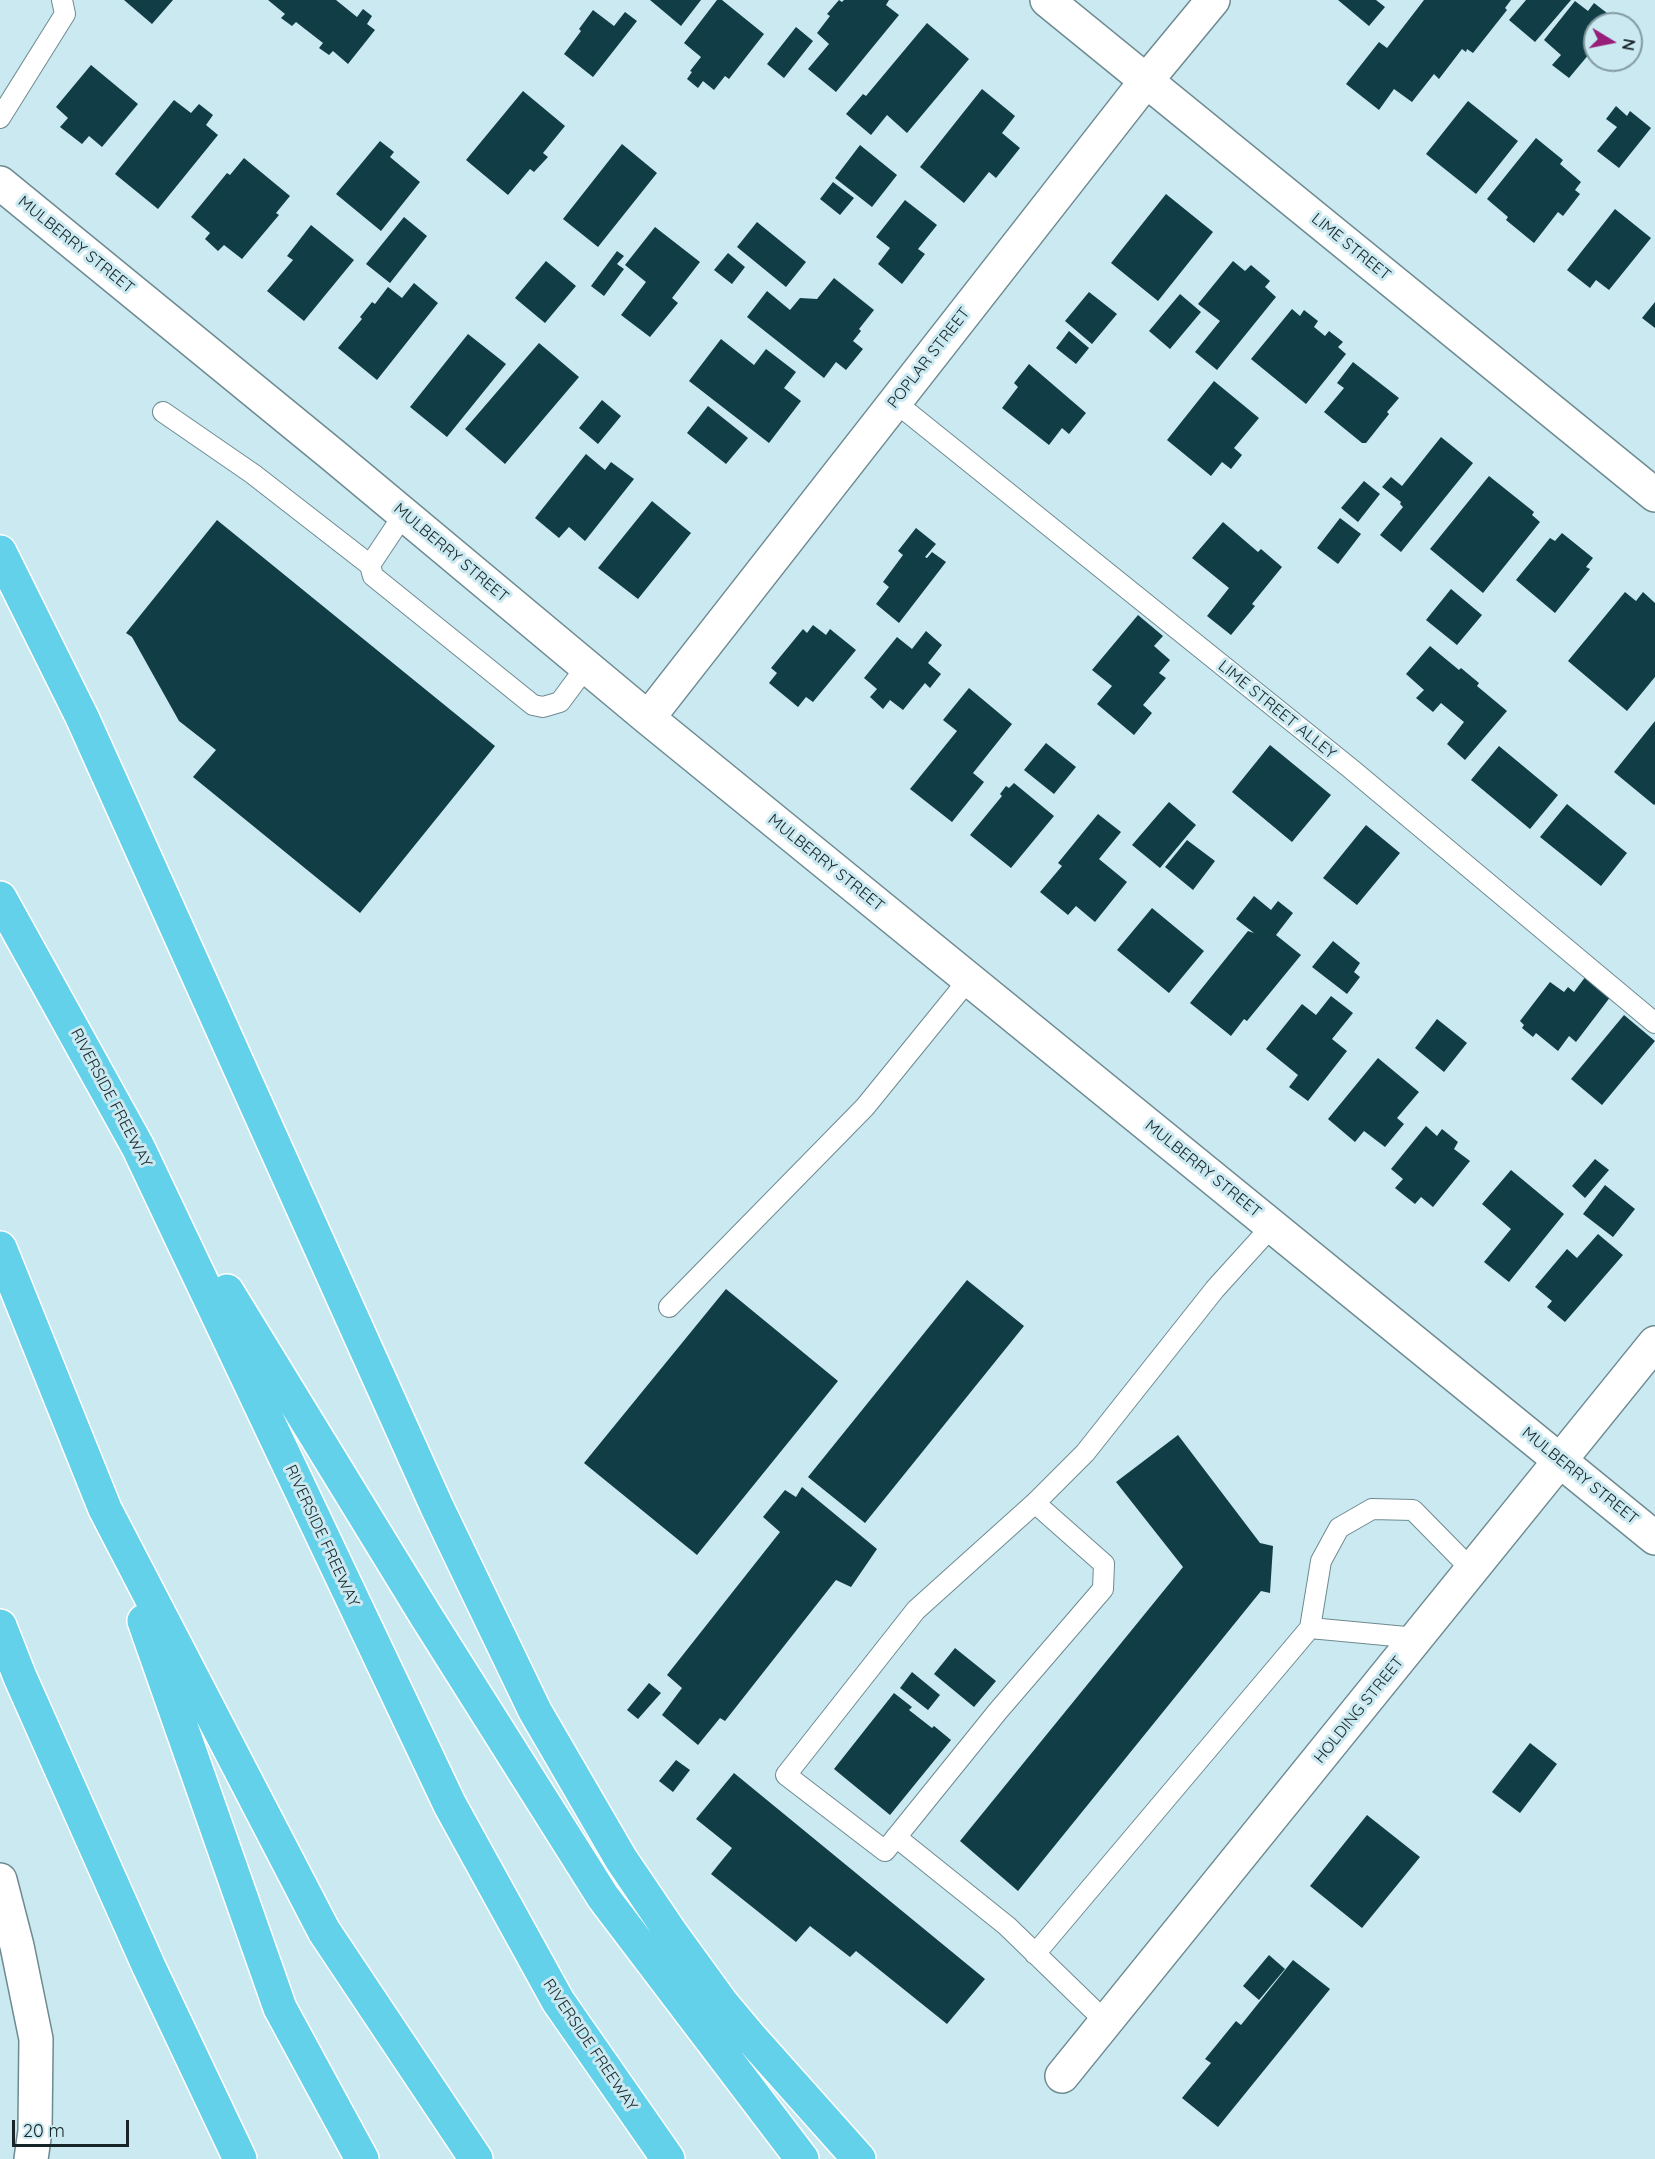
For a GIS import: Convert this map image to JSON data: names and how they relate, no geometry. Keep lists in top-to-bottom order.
{
  "streets": {
    "highway": ["RIVERSIDE FREEWAY"],
    "street": [
      "MULBERRY STREET",
      "LIME STREET",
      "POPLAR STREET",
      "HOLDING STREET"
    ],
    "lane": ["LIME STREET ALLEY"]
  },
  "crossings": [
    ["MULBERRY STREET", "POPLAR STREET"],
    ["MULBERRY STREET", "HOLDING STREET"],
    ["LIME STREET", "POPLAR STREET"],
    ["POPLAR STREET", "LIME STREET ALLEY"]
  ],
  "scale_bar": "20 m",
  "north": "right"
}
